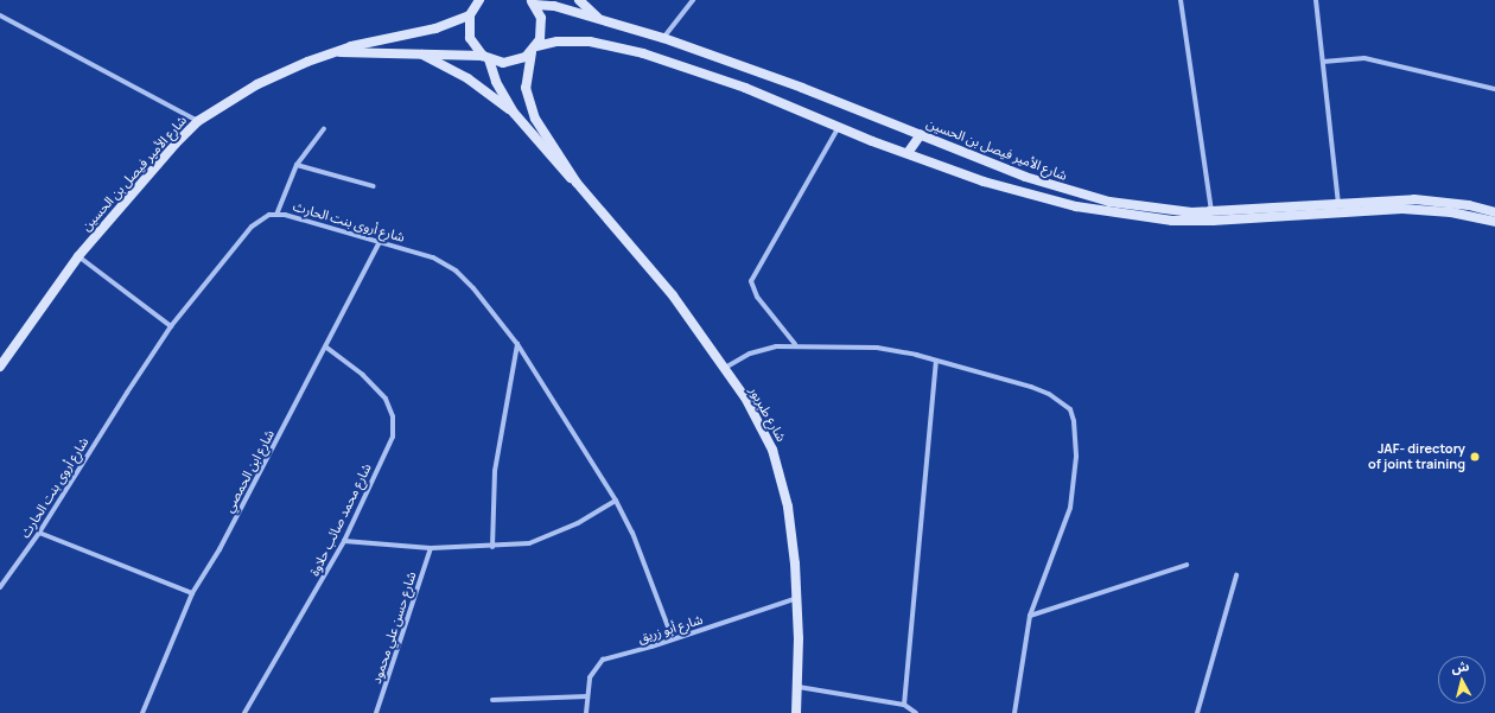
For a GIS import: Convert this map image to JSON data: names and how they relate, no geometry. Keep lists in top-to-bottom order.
{
  "streets": {
    "street": [
      "شارع الأمير فيصل بن الحسين",
      "شارع أروى بنت الحارث",
      "شارع طبربور",
      "شارع ابن الحمصي",
      "شارع محمد صائب حلاوة",
      "شارع حسن علي محمود",
      "شارع أبو زريق"
    ]
  },
  "crossings": [
    ["شارع الأمير فيصل بن الحسين", "شارع طبربور"],
    ["شارع أروى بنت الحارث", "شارع ابن الحمصي"],
    ["شارع أروى بنت الحارث", "شارع أبو زريق"],
    ["شارع طبربور", "شارع أبو زريق"],
    ["شارع ابن الحمصي", "شارع محمد صائب حلاوة"]
  ],
  "places": ["JAF- directory of joint training"],
  "north": "top"
}
